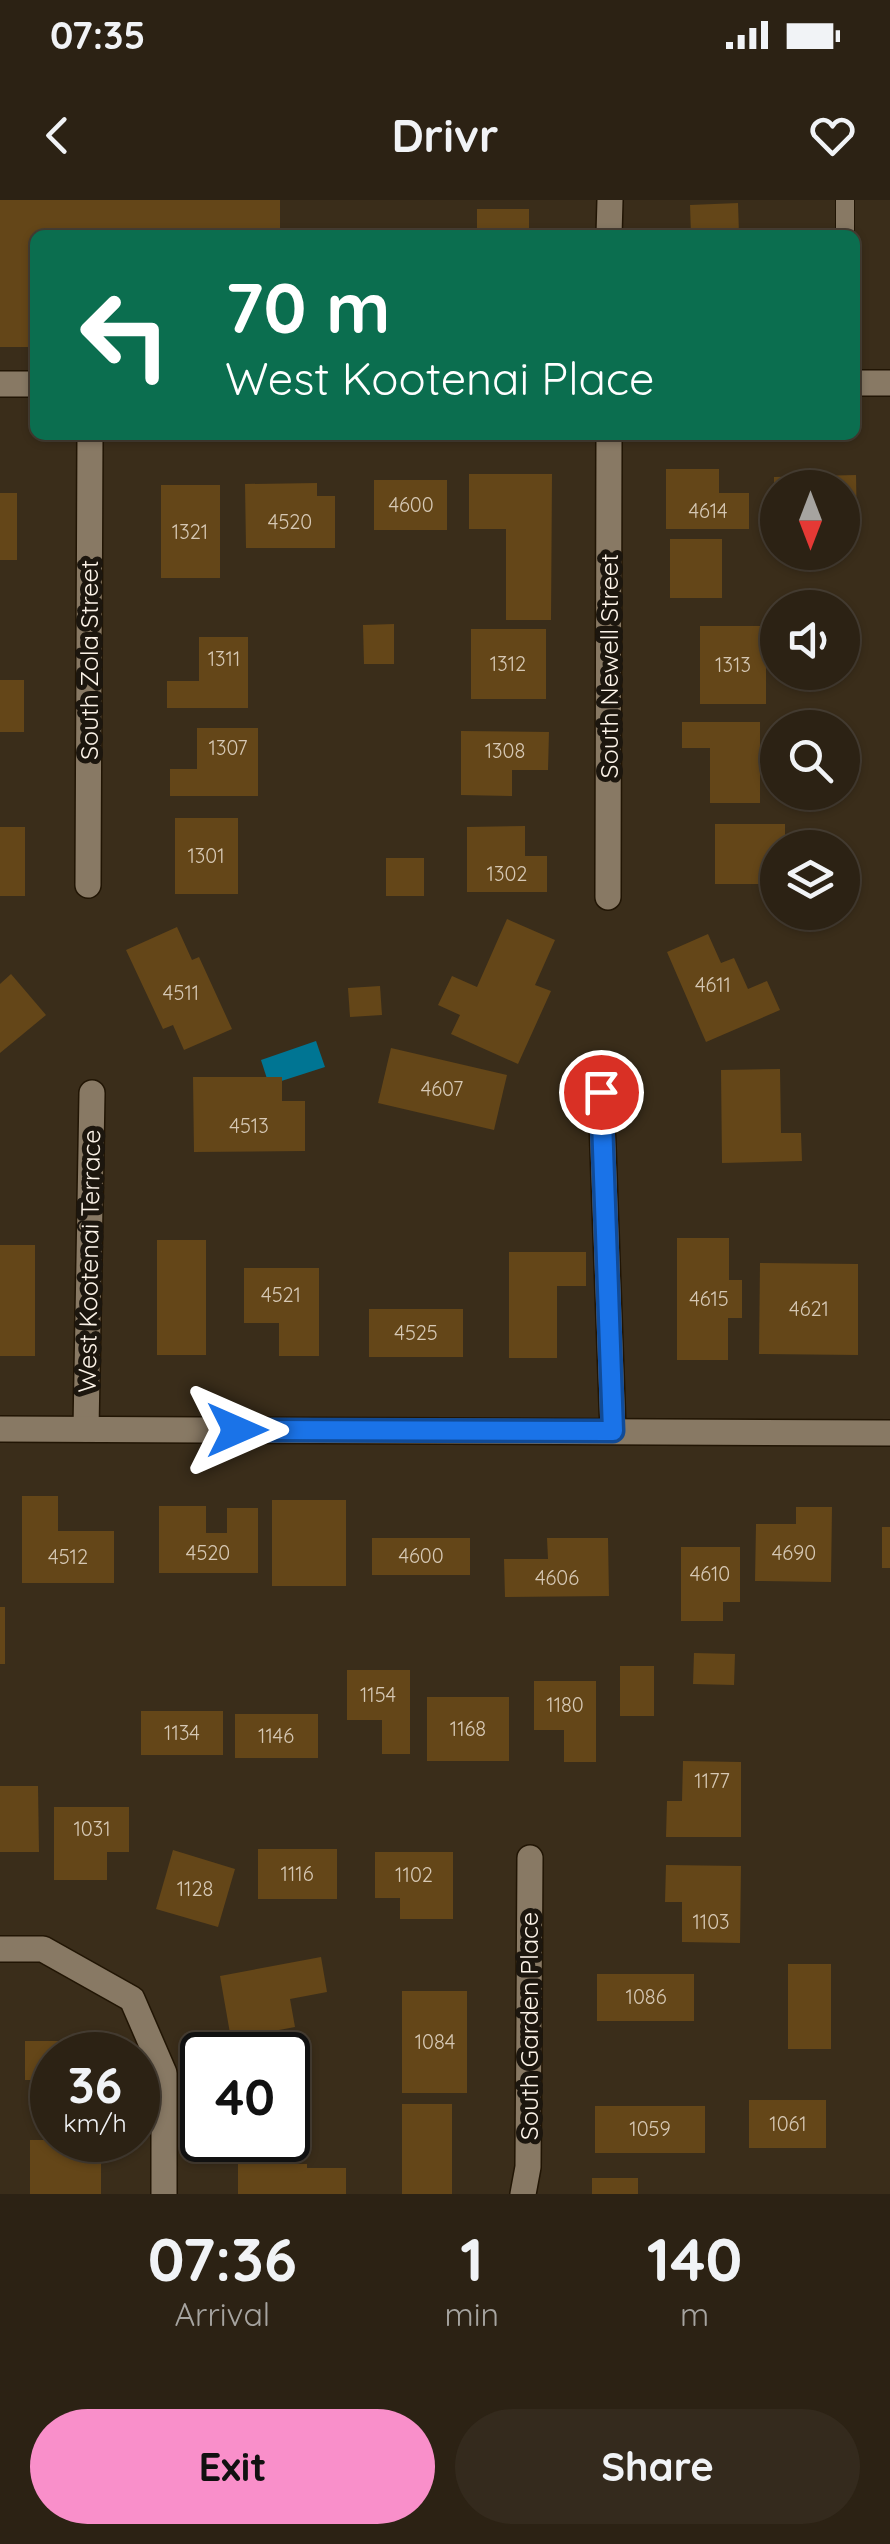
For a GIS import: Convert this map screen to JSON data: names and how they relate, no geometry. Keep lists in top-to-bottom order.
{
  "streets": {
    "street": [
      "South Zola Street",
      "South Newell Street",
      "West Kootenai Terrace",
      "South Garden Place"
    ]
  },
  "house_numbers": [
    "4600",
    "4614",
    "4520",
    "1321",
    "1311",
    "1312",
    "1313",
    "1307",
    "1308",
    "1301",
    "1302",
    "4611",
    "4511",
    "4607",
    "4513",
    "4521",
    "4615",
    "4621",
    "4525",
    "4520",
    "4690",
    "4600",
    "4512",
    "4610",
    "4606",
    "1154",
    "1180",
    "1168",
    "1134",
    "1146",
    "1177",
    "1031",
    "1116",
    "1102",
    "1128",
    "1103",
    "1086",
    "1084",
    "1061",
    "1059"
  ],
  "north": "bottom",
  "page": {
    "status": "07:35",
    "header": "Drivr",
    "turn": ["70 m", "West Kootenai Place"],
    "speed": "36 km/h",
    "limit": "40",
    "eta": [
      "07:36",
      "Arrival",
      "1",
      "min",
      "140",
      "m"
    ],
    "buttons": ["Exit", "Share"]
  }
}
